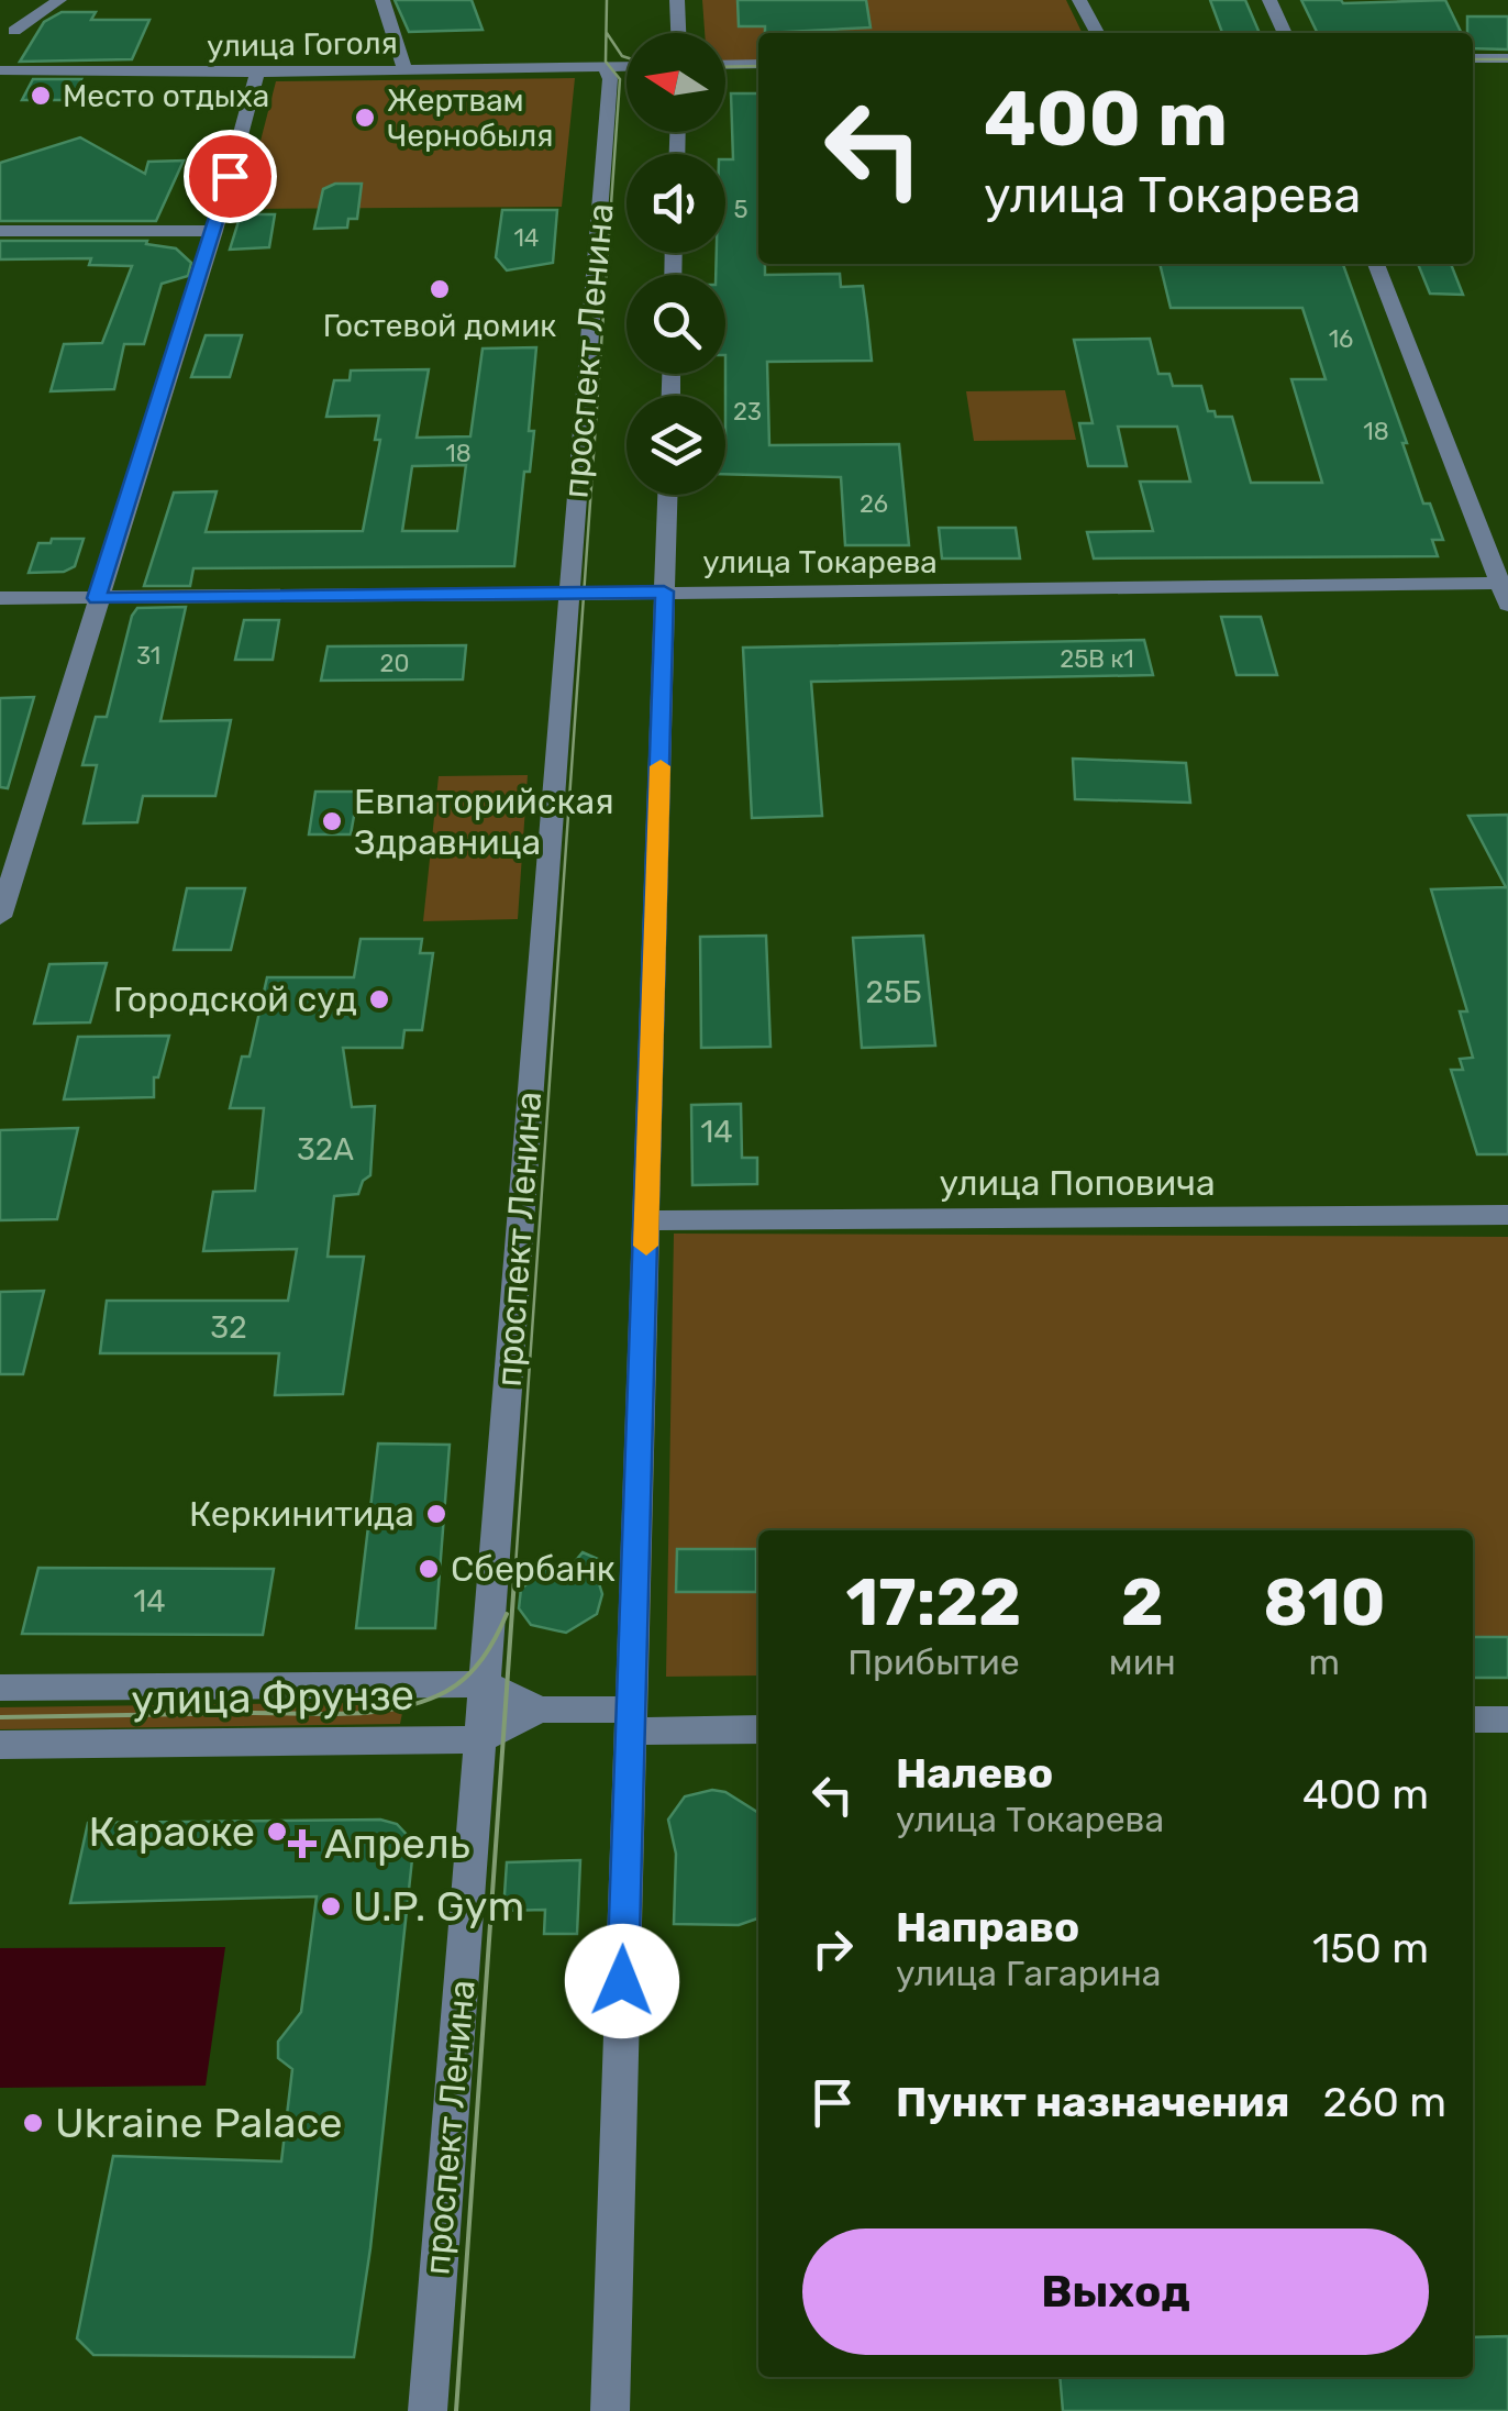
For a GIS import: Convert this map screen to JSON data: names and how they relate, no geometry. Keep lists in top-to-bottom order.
{
  "streets": {
    "street": [
      "улица Гоголя",
      "проспект Ленина",
      "улица Токарева",
      "улица Поповича",
      "улица Фрунзе"
    ]
  },
  "crossings": [
    ["улица Гоголя", "проспект Ленина"],
    ["проспект Ленина", "улица Токарева"],
    ["проспект Ленина", "улица Фрунзе"]
  ],
  "places": {
    "other": [
      "Место отдыха",
      "Жертвам Чернобыля",
      "Гостевой домик",
      "Евпаторийская Здравница",
      "Городской суд",
      "Керкинитида",
      "Сбербанк",
      "Караоке",
      "U.P. Gym",
      "Ukraine Palace"
    ],
    "health": ["Апрель"]
  },
  "house_numbers": [
    "5",
    "14",
    "16",
    "23",
    "18",
    "18",
    "26",
    "31",
    "25В к1",
    "20",
    "25Б",
    "14",
    "32А",
    "32",
    "14"
  ],
  "north": "left",
  "page": {
    "turn": ["400 m", "улица Токарева"],
    "eta": [
      "17:22",
      "Прибытие",
      "2",
      "мин",
      "810",
      "m"
    ],
    "list": [
      {
        "name": "Налево",
        "note": "улица Токарева",
        "value": "400 m"
      },
      {
        "name": "Направо",
        "note": "улица Гагарина",
        "value": "150 m"
      },
      {
        "name": "Пункт назначения",
        "value": "260 m"
      }
    ],
    "buttons": "Выход"
  }
}
